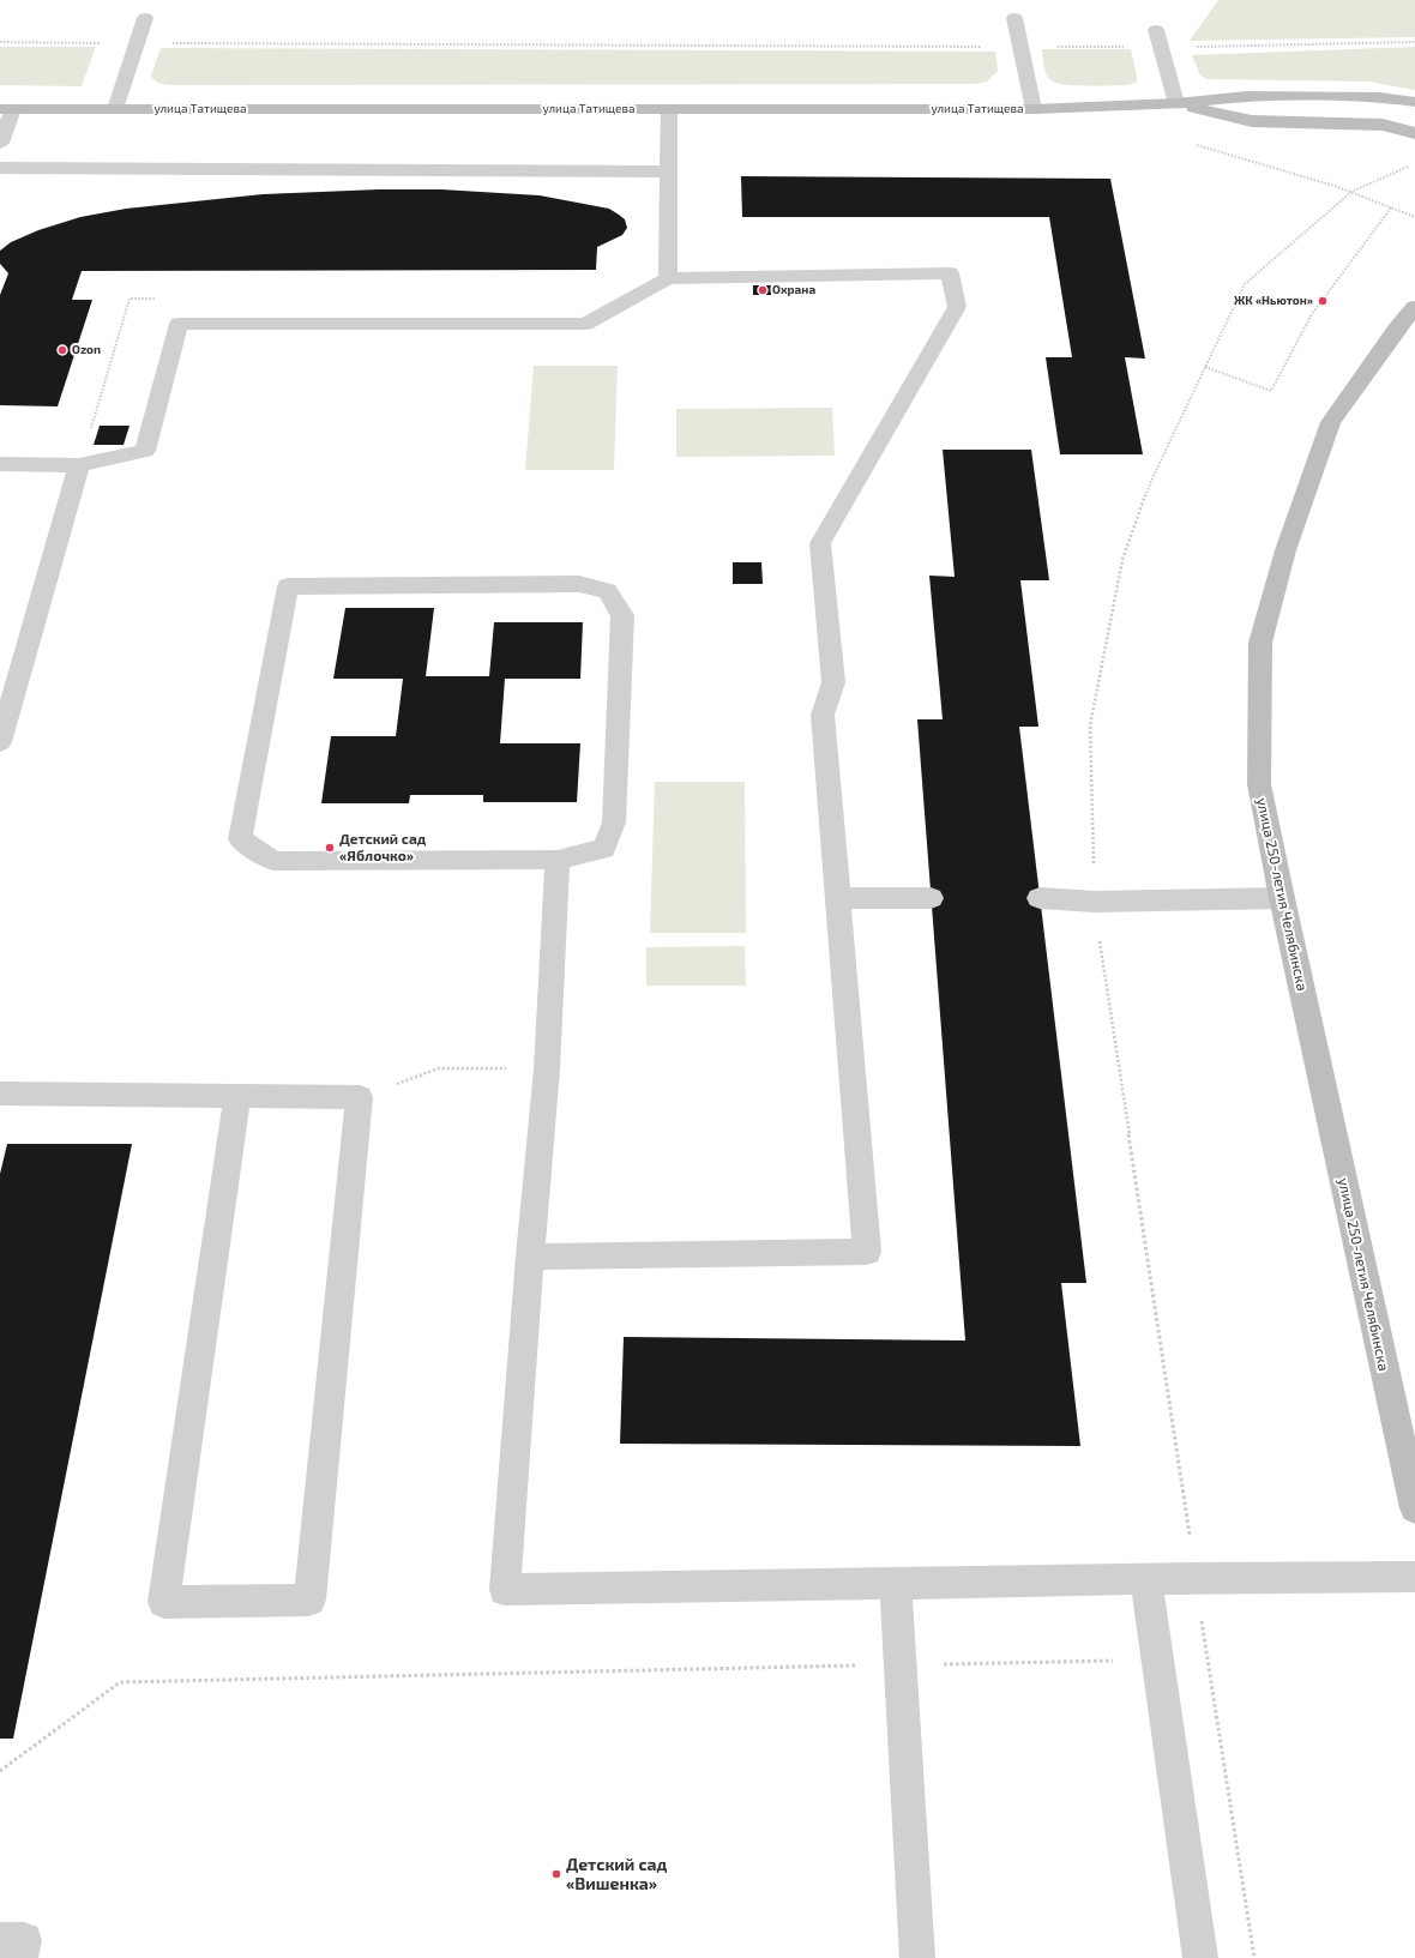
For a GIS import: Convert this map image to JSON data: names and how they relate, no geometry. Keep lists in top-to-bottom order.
{
  "streets": {
    "street": ["улица Татищева", "улица 250-летия Челябинска"]
  },
  "places": [
    "Охрана",
    "ЖК «Ньютон»",
    "Ozon",
    "Детский сад «Яблочко»",
    "Детский сад «Вишенка»"
  ]
}
